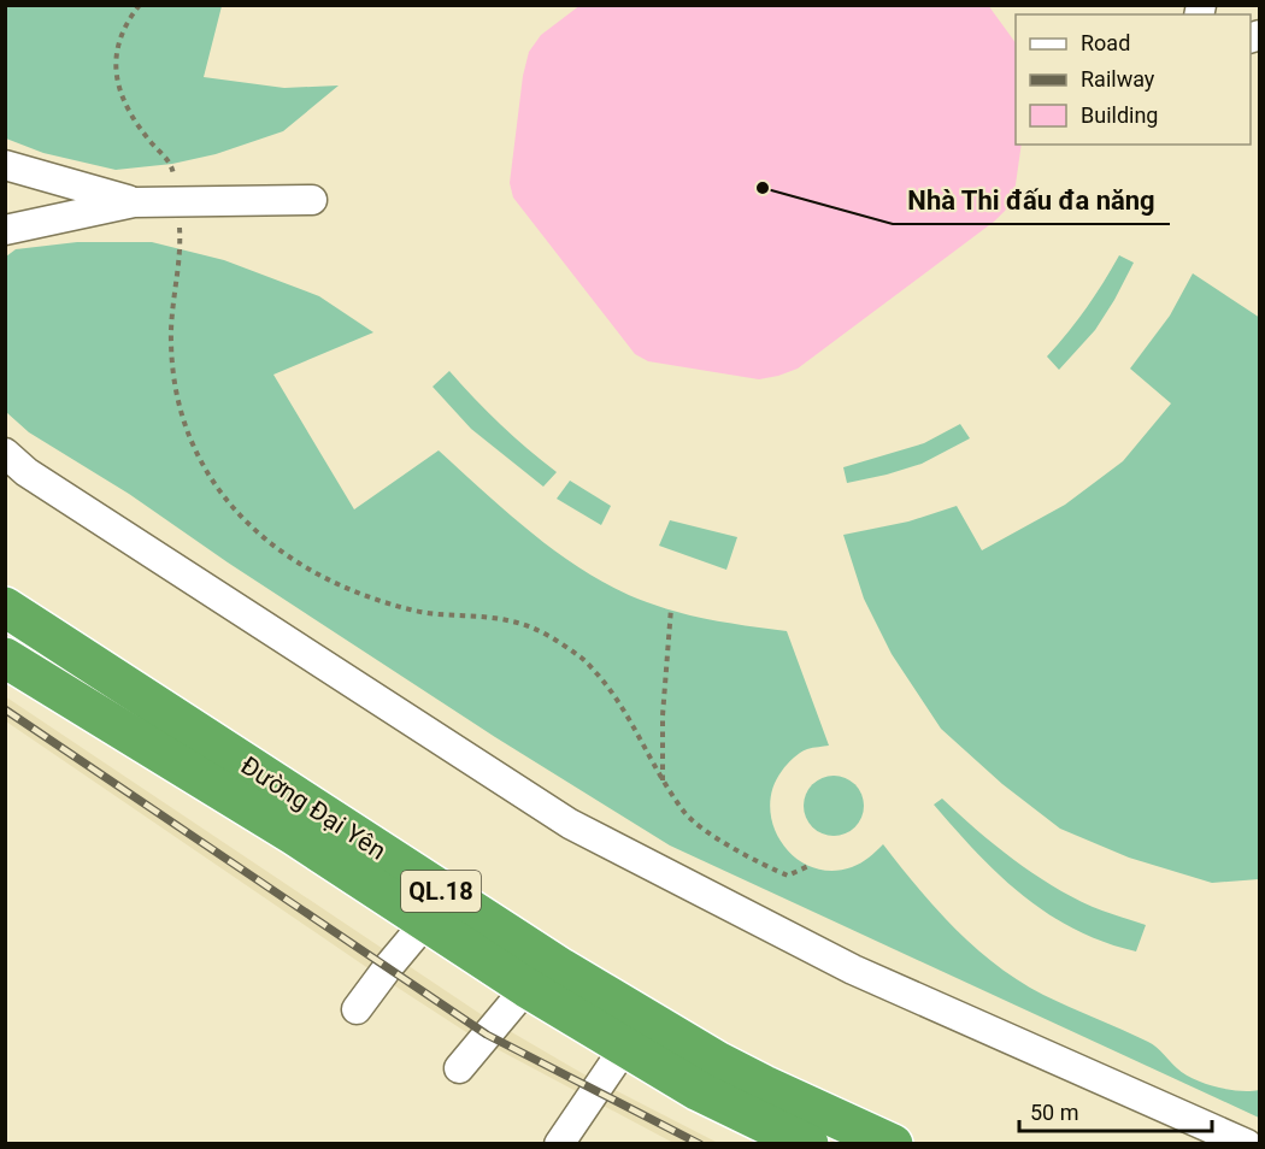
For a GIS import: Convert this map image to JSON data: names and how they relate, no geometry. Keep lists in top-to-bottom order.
{
  "streets": {
    "highway": ["Đường Đại Yên", "QL.18"]
  },
  "places": ["Nhà Thi đấu đa năng"],
  "legend": ["Road", "Railway", "Building"],
  "scale_bar": "50 m"
}
